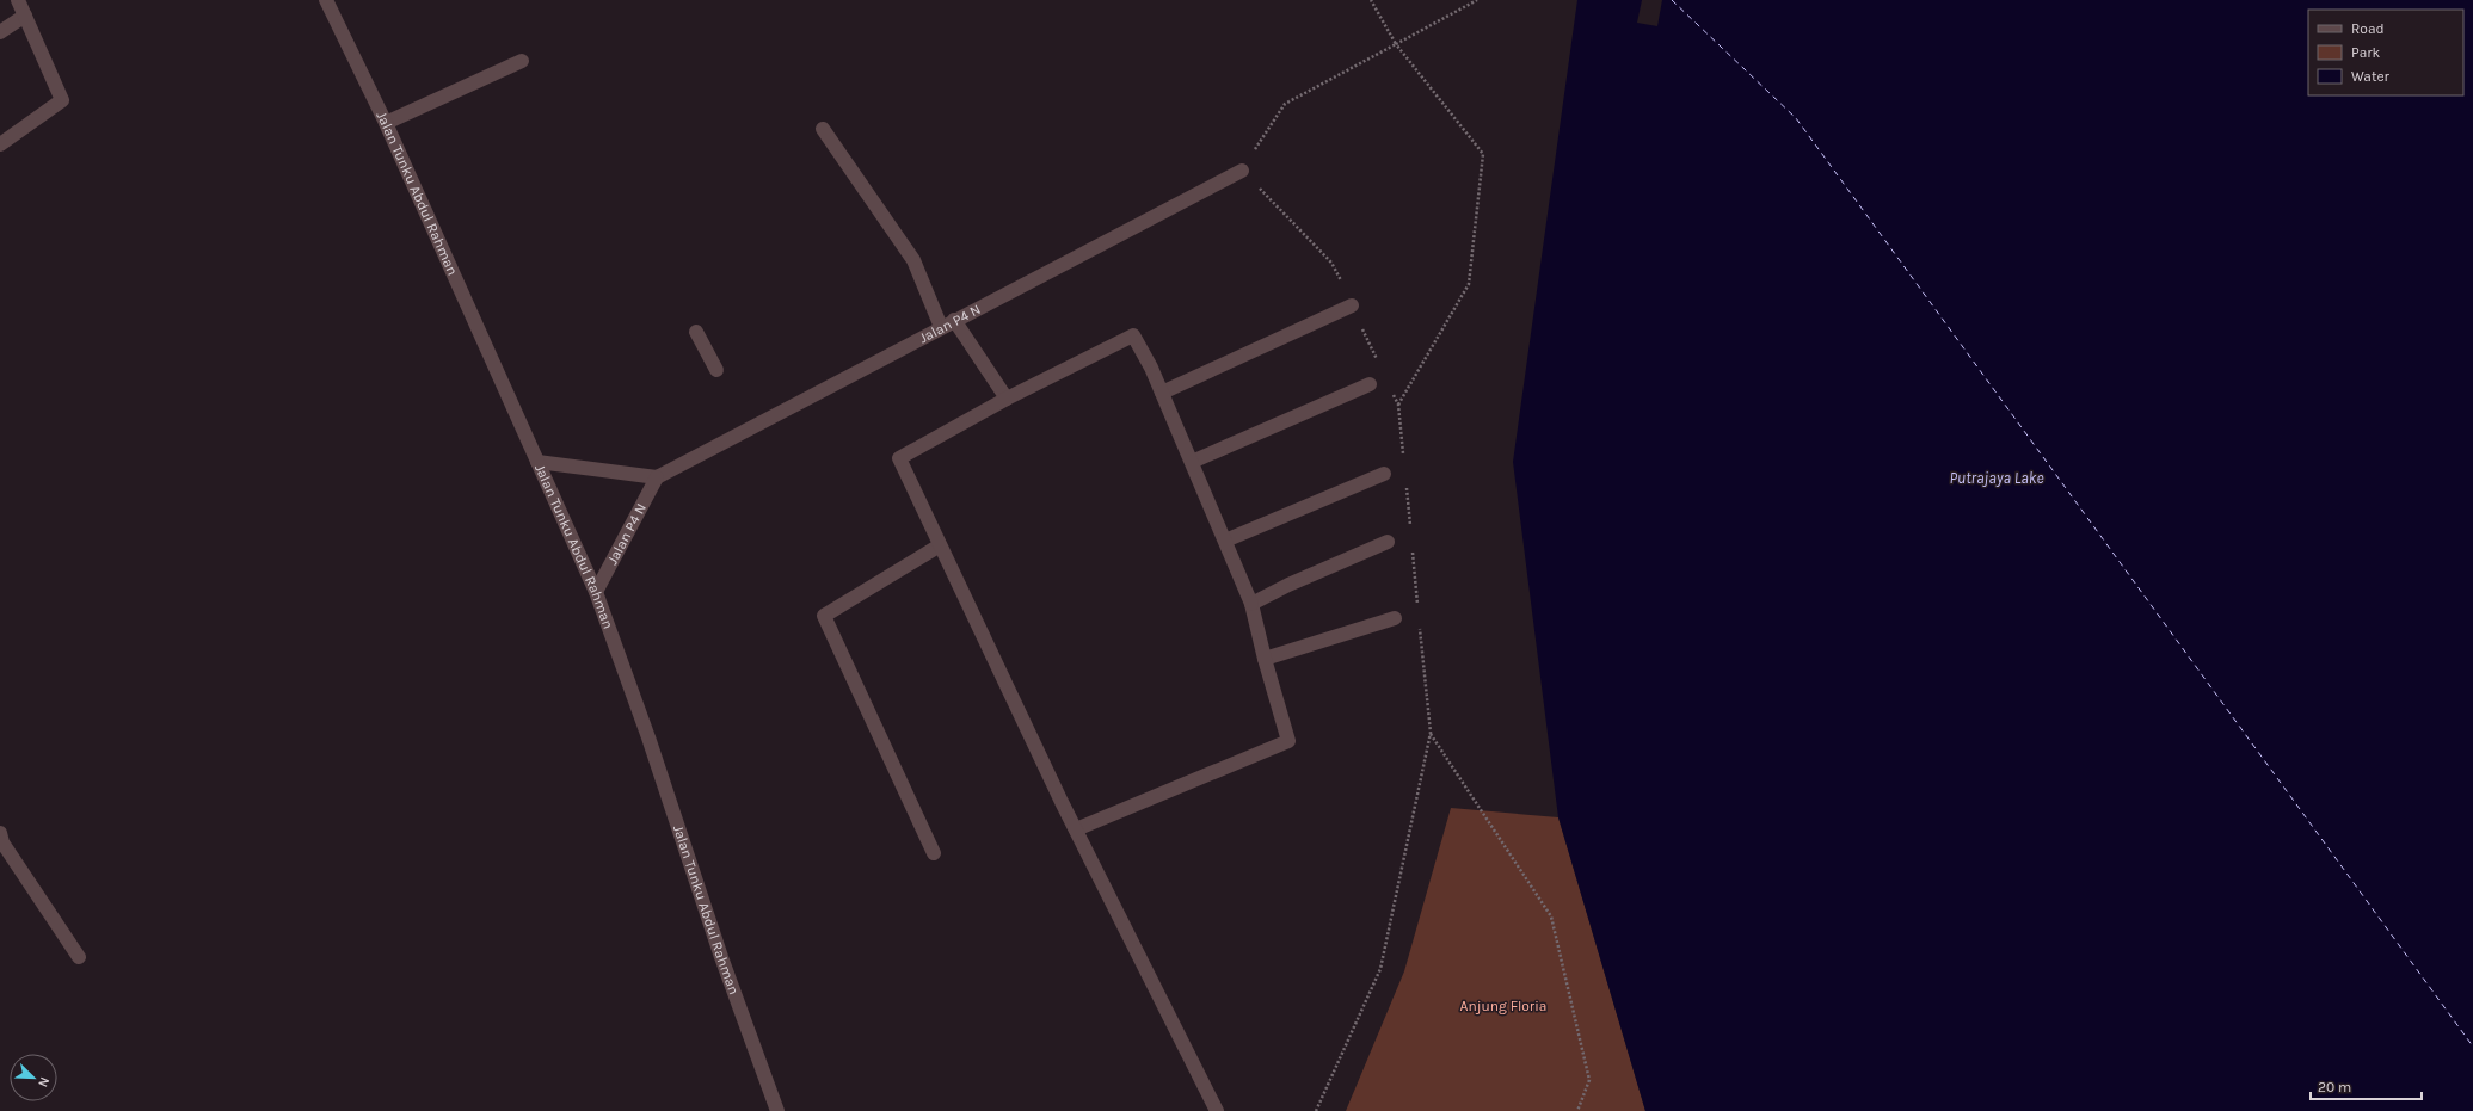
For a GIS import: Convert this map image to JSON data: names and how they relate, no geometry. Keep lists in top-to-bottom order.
{
  "streets": {
    "street": ["Jalan Tunku Abdul Rahman", "Jalan P4 N"]
  },
  "crossings": [
    ["Jalan Tunku Abdul Rahman", "Jalan P4 N"]
  ],
  "water": ["Putrajaya Lake"],
  "parks": ["Anjung Floria"],
  "legend": ["Road", "Park", "Water"],
  "scale_bar": "20 m",
  "north": "bottom right"
}
